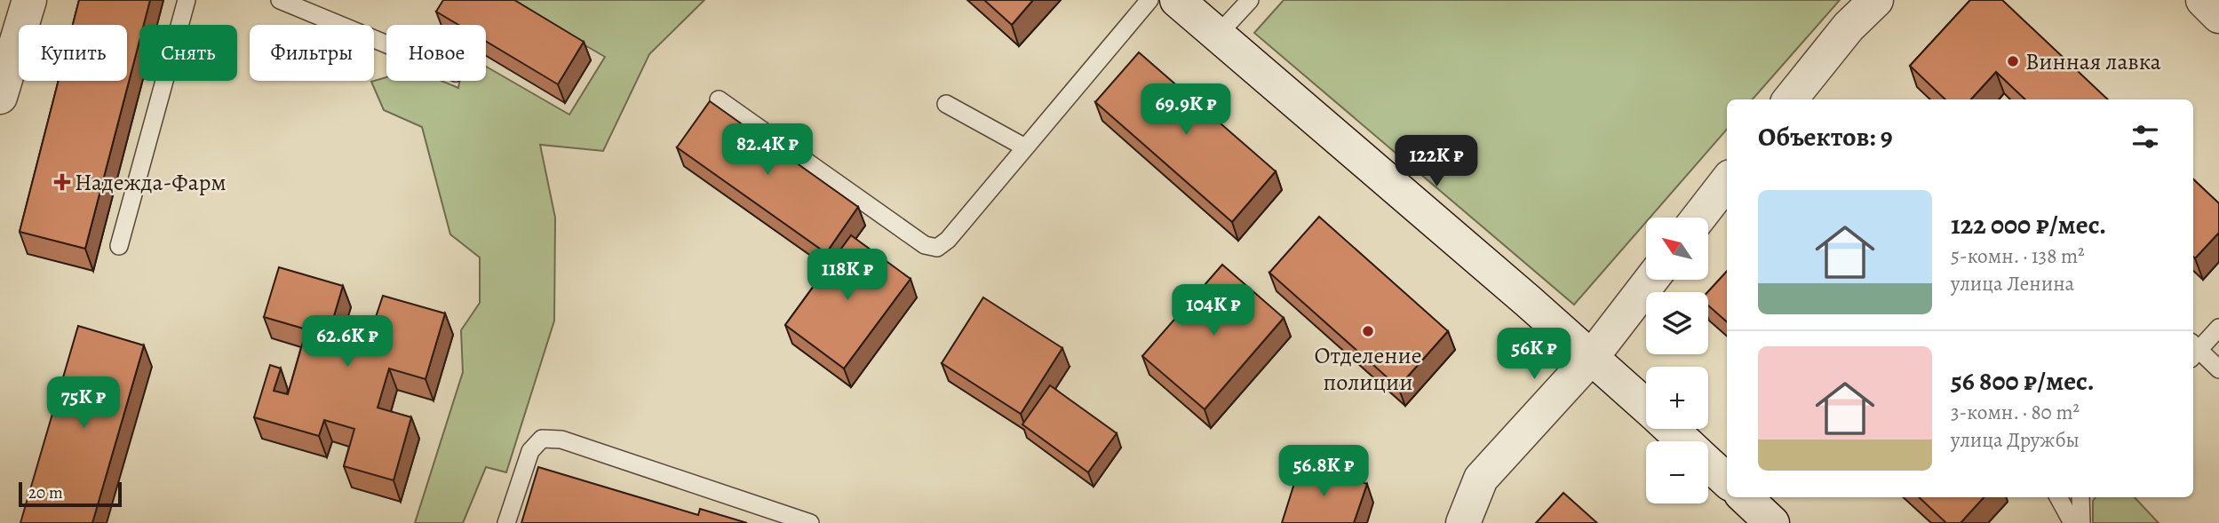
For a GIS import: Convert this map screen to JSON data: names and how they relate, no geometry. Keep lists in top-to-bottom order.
{
  "places": {
    "other": ["Винная лавка", "Отделение полиции"],
    "health": ["Надежда-Фарм"]
  },
  "scale_bar": "20 m",
  "north": "top left",
  "page": {
    "chip": [
      "Купить",
      "Снять",
      "Фильтры",
      "Новое"
    ],
    "price": [
      "69.9K ₽",
      "82.4K ₽",
      "122K ₽",
      "118K ₽",
      "104K ₽",
      "62.6K ₽",
      "56K ₽",
      "75K ₽",
      "56.8K ₽"
    ],
    "heading": "Объектов: 9",
    "list": [
      {
        "name": "122 000 ₽/мес.",
        "note": "5-комн. · 138 m² · улица Ленина"
      },
      {
        "name": "56 800 ₽/мес.",
        "note": "3-комн. · 80 m² · улица Дружбы"
      }
    ],
    "map_buttons": ["+", "−"],
    "scale": "20 m"
  }
}
